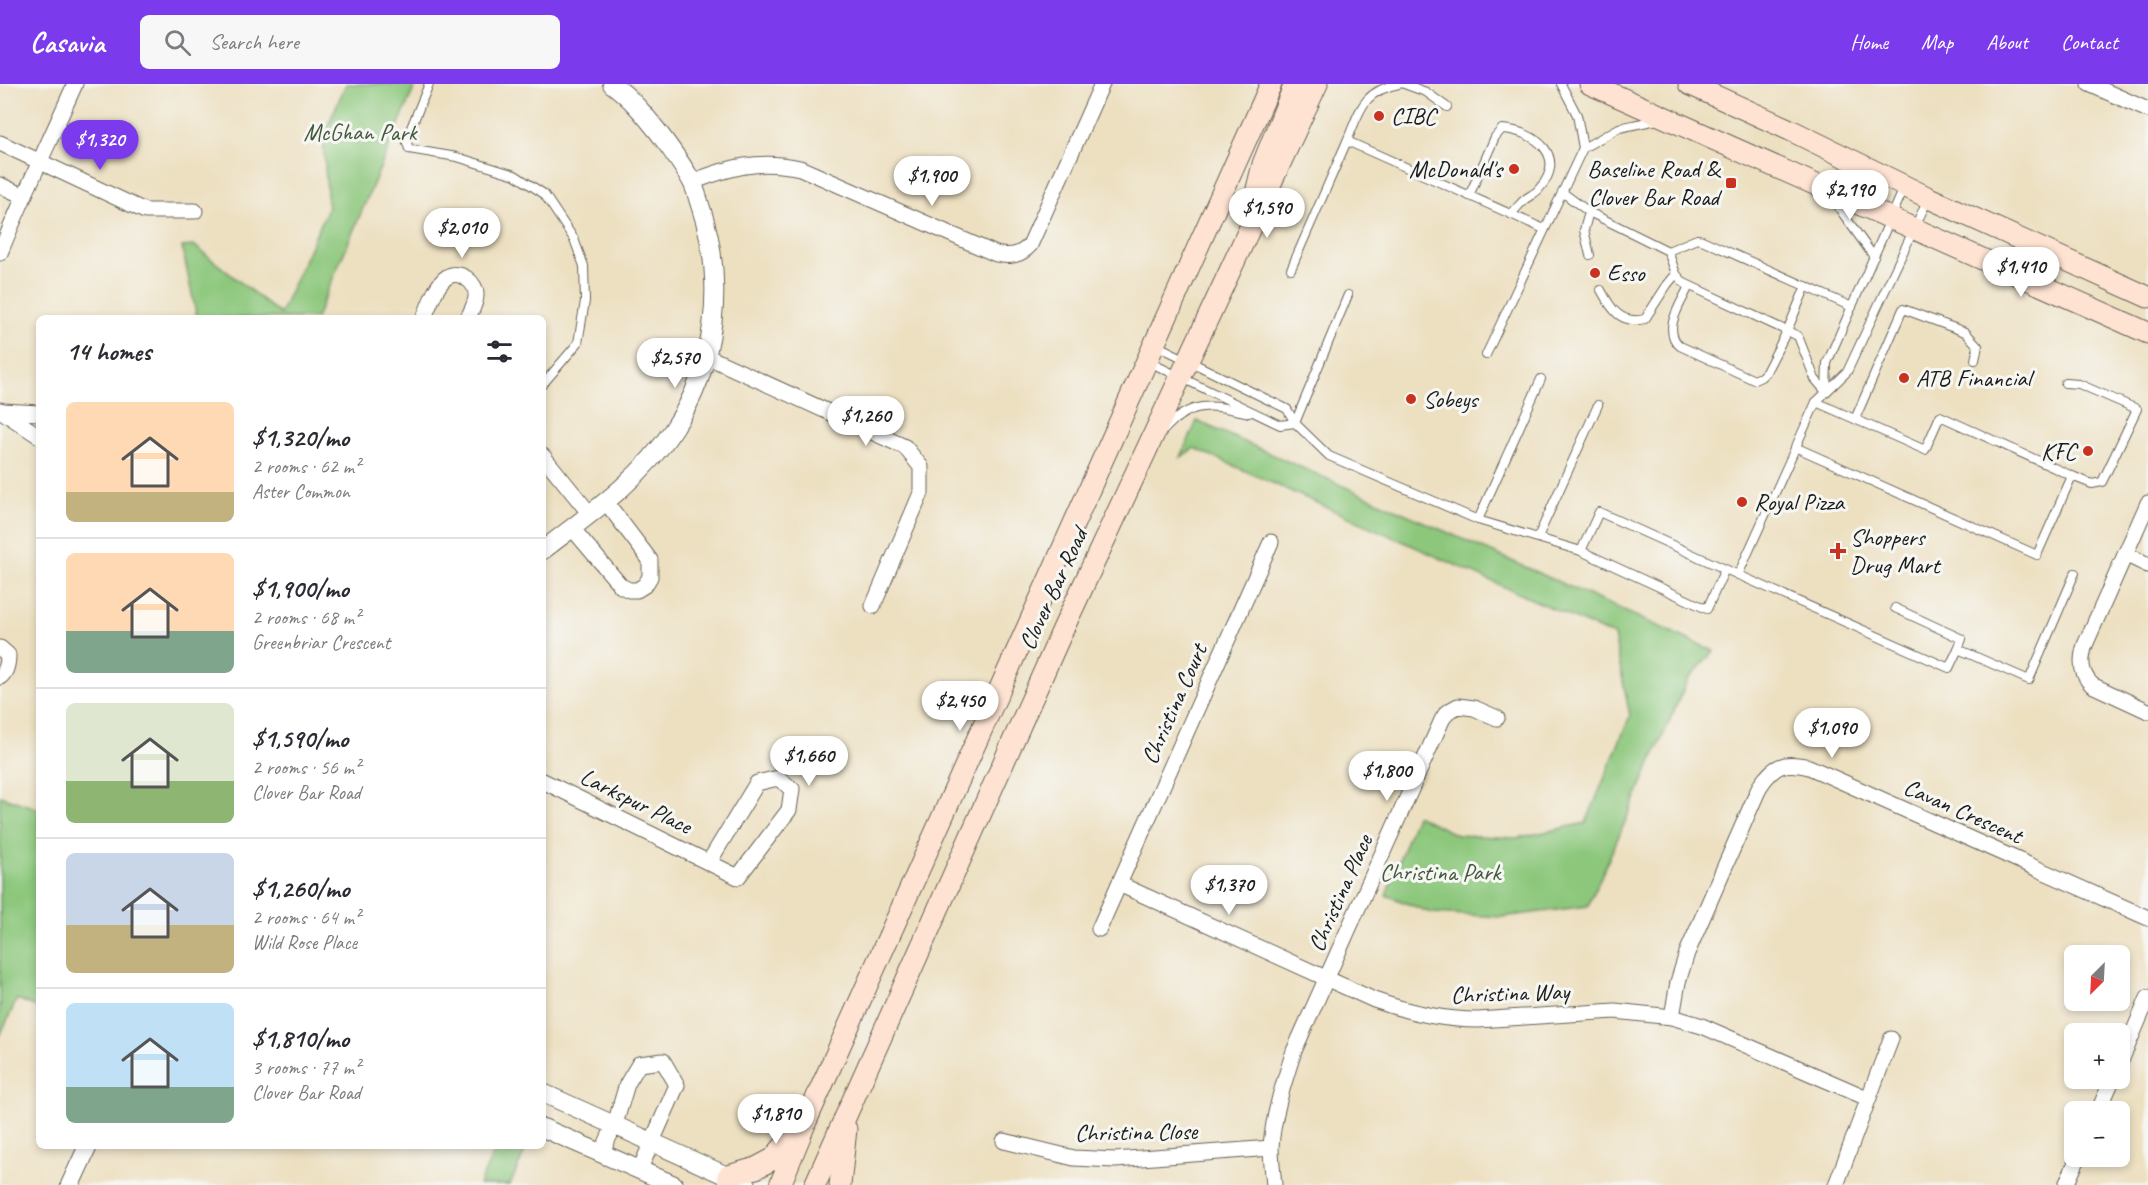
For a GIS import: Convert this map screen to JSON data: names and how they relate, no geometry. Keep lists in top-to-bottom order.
{
  "streets": {
    "main road": ["Clover Bar Road"],
    "street": [
      "Christina Court",
      "Larkspur Place",
      "Cavan Crescent",
      "Christina Place",
      "Christina Way",
      "Christina Close"
    ]
  },
  "crossings": [
    ["Cavan Crescent", "Christina Way"],
    ["Christina Place", "Christina Way"]
  ],
  "parks": ["McGhan Park", "Christina Park"],
  "places": {
    "other": [
      "CIBC",
      "McDonald's",
      "Esso",
      "ATB Financial",
      "Sobeys",
      "KFC",
      "Royal Pizza"
    ],
    "transit": ["Baseline Road & Clover Bar Road"],
    "health": ["Shoppers Drug Mart"]
  },
  "north": "bottom left",
  "page": {
    "header": "Casavia",
    "search": "Search here",
    "nav": [
      "Home",
      "Map",
      "About",
      "Contact"
    ],
    "price": [
      "$1,320",
      "$1,900",
      "$2,190",
      "$1,590",
      "$2,010",
      "$1,410",
      "$2,570",
      "$1,260",
      "$2,450",
      "$1,090",
      "$1,660",
      "$1,800",
      "$1,370",
      "$1,810"
    ],
    "heading": "14 homes",
    "list": [
      {
        "name": "$1,320/mo",
        "note": "2 rooms · 62 m² · Aster Common"
      },
      {
        "name": "$1,900/mo",
        "note": "2 rooms · 68 m² · Greenbriar Crescent"
      },
      {
        "name": "$1,590/mo",
        "note": "2 rooms · 56 m² · Clover Bar Road"
      },
      {
        "name": "$1,260/mo",
        "note": "2 rooms · 64 m² · Wild Rose Place"
      },
      {
        "name": "$1,810/mo",
        "note": "3 rooms · 77 m² · Clover Bar Road"
      }
    ],
    "map_buttons": ["+", "−"]
  }
}
